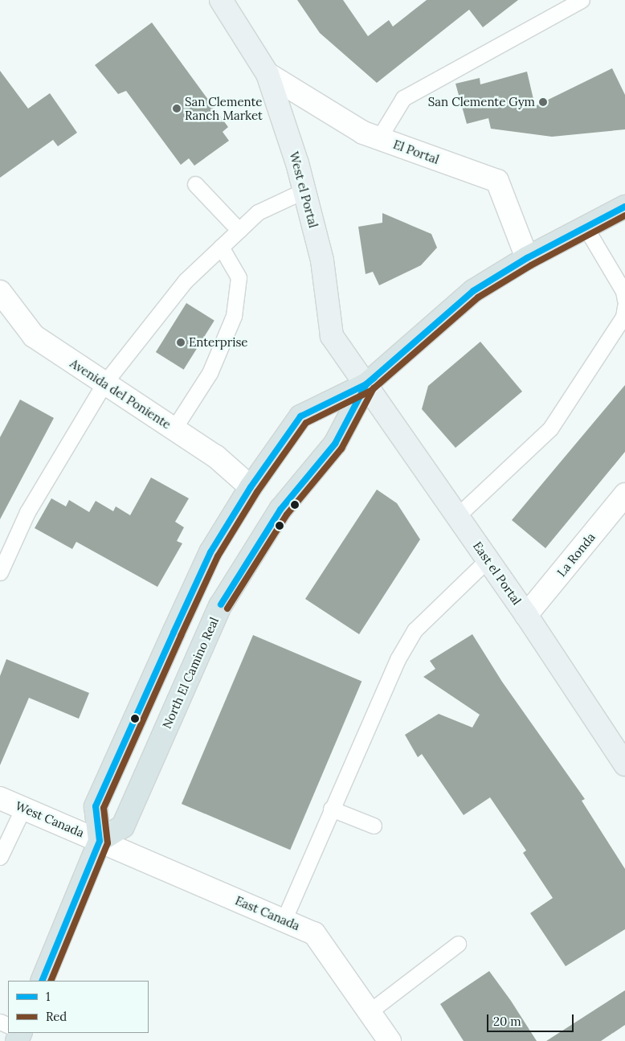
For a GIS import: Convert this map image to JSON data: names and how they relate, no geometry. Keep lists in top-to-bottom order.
{
  "streets": {
    "main road": ["North El Camino Real"],
    "street": [
      "El Portal",
      "West el Portal",
      "Avenida del Poniente",
      "La Ronda",
      "East el Portal",
      "West Canada",
      "East Canada"
    ]
  },
  "crossings": [
    ["El Portal", "West el Portal"],
    ["El Portal", "North El Camino Real"],
    ["West el Portal", "East el Portal"],
    ["West el Portal", "North El Camino Real"],
    ["Avenida del Poniente", "North El Camino Real"],
    ["La Ronda", "East el Portal"],
    ["East el Portal", "North El Camino Real"],
    ["North El Camino Real", "West Canada"],
    ["North El Camino Real", "East Canada"],
    ["West Canada", "East Canada"]
  ],
  "places": ["San Clemente Gym", "San Clemente Ranch Market", "Enterprise"],
  "lines": ["transit line 1", "transit line Red"],
  "legend": ["1", "Red"],
  "scale_bar": "20 m"
}
